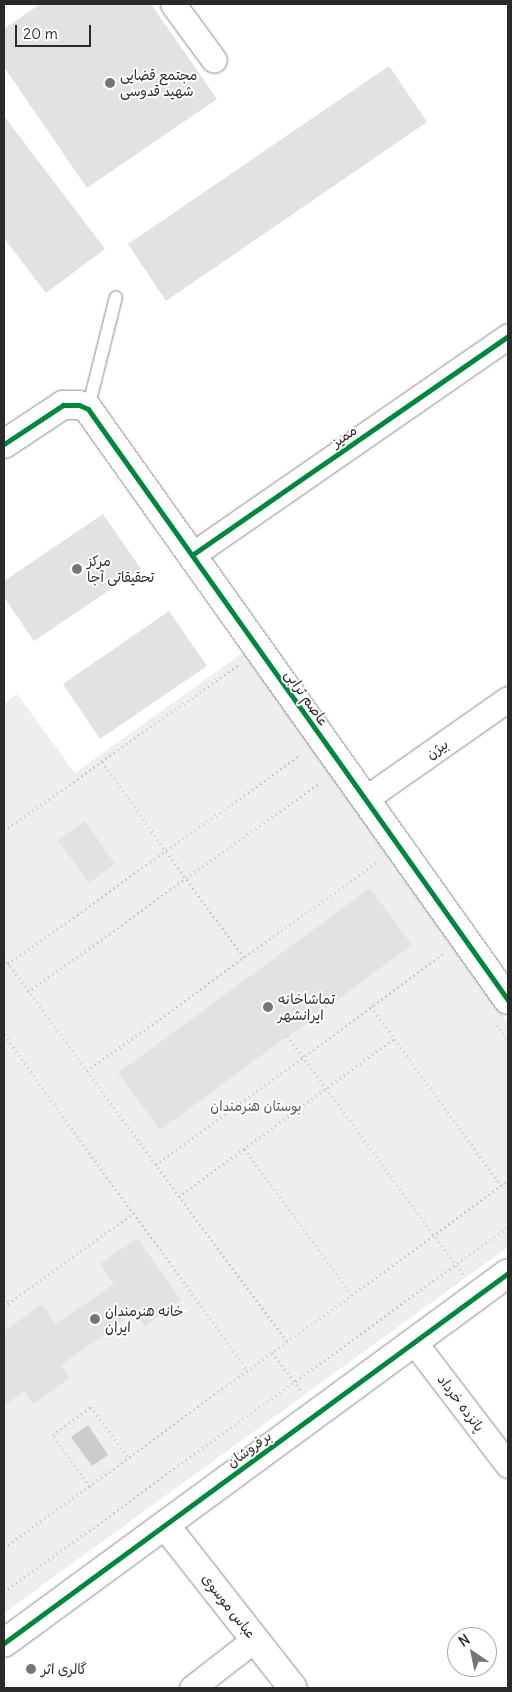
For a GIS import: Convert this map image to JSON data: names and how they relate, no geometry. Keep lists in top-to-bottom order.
{
  "streets": {
    "street": [
      "ممیز",
      "عاصم ترابی",
      "بیژن",
      "پانزده خرداد",
      "برفروشان",
      "عباس موسوی"
    ]
  },
  "crossings": [
    ["ممیز", "عاصم ترابی"],
    ["عاصم ترابی", "بیژن"],
    ["پانزده خرداد", "برفروشان"],
    ["برفروشان", "عباس موسوی"]
  ],
  "parks": ["بوستان هنرمندان"],
  "places": [
    "مجتمع قضایی شهید قدوسی",
    "مرکز تحقیقاتی آجا",
    "تماشاخانه ایرانشهر",
    "خانه هنرمندان ایران",
    "گالری اثر"
  ],
  "scale_bar": "20 m",
  "north": "top left"
}
